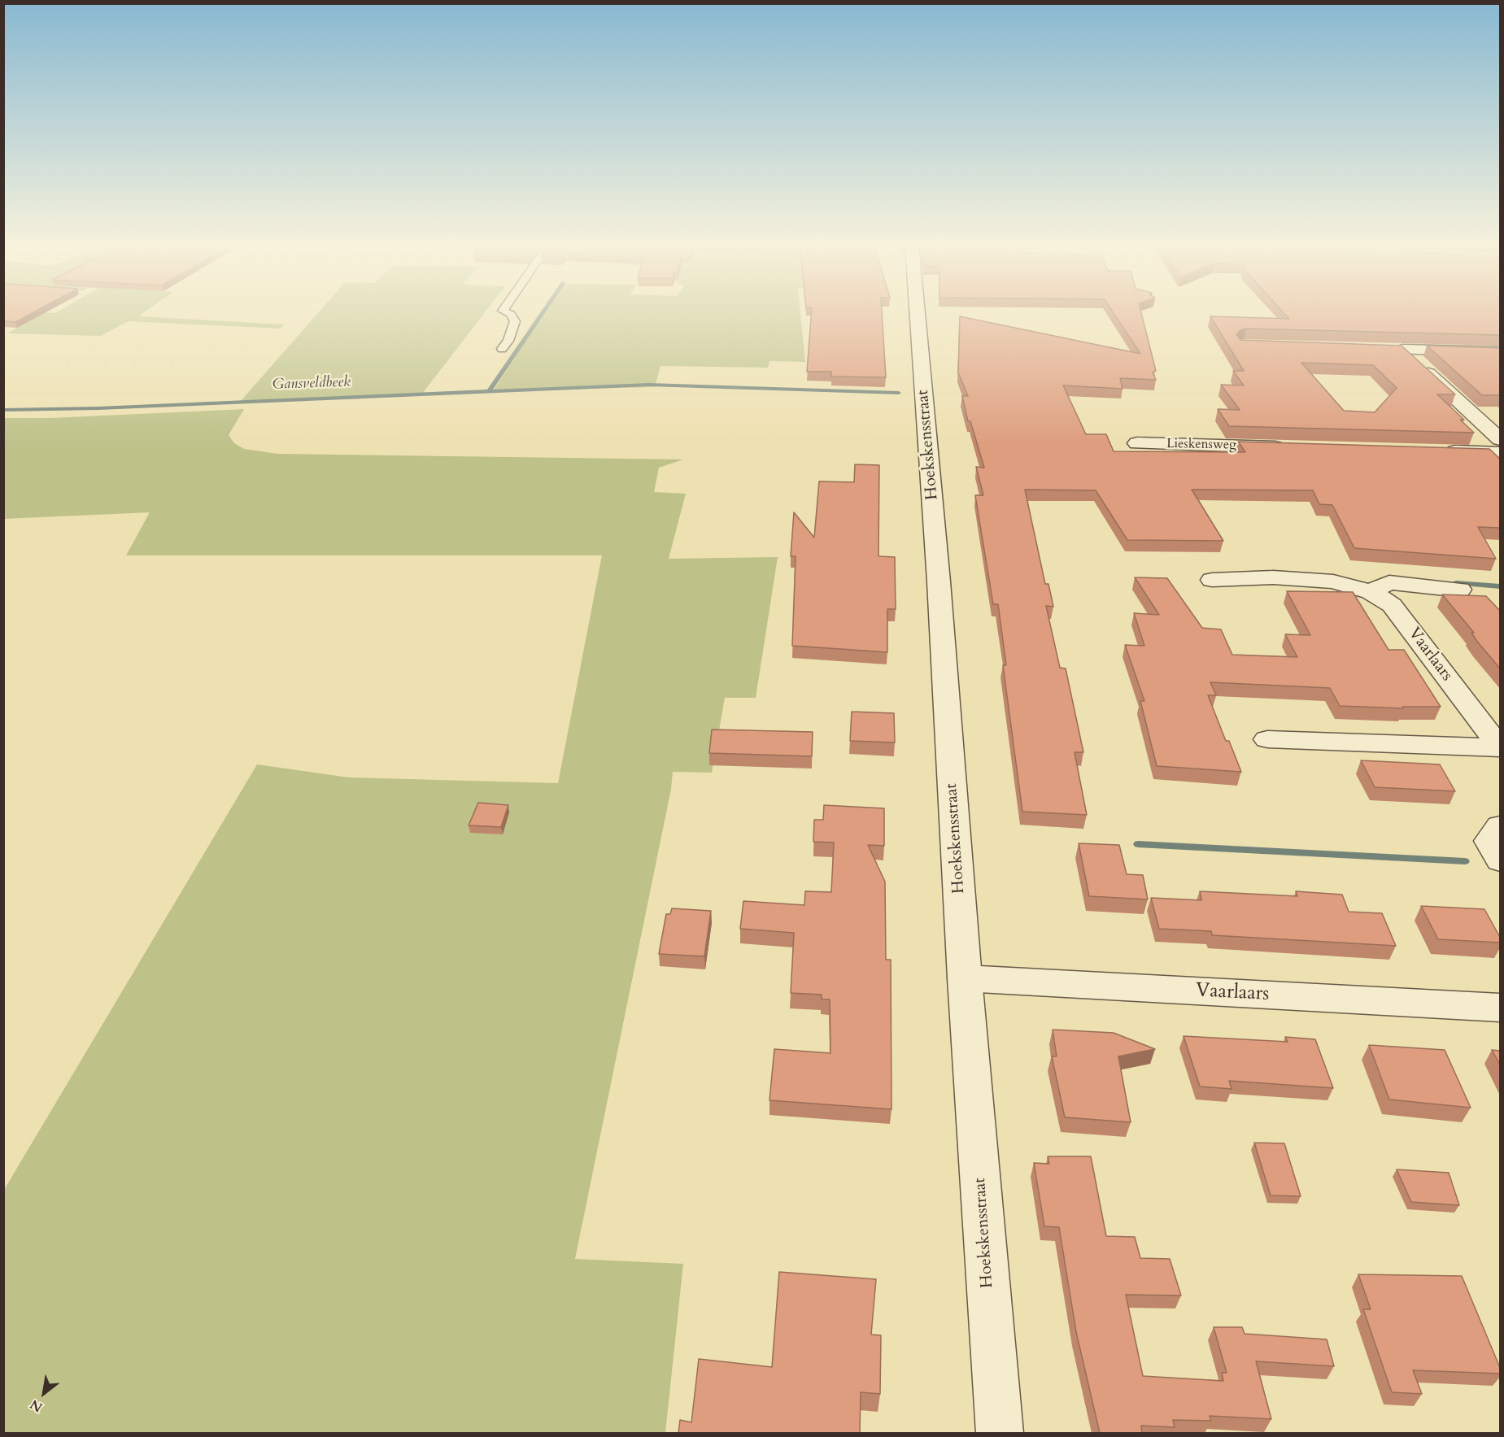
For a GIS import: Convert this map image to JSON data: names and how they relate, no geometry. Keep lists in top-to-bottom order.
{
  "streets": {
    "street": ["Hoekskensstraat", "Lieskensweg", "Vaarlaars"]
  },
  "crossings": [
    ["Hoekskensstraat", "Vaarlaars"]
  ],
  "water": ["Gansveldbeek"],
  "north": "bottom left"
}
